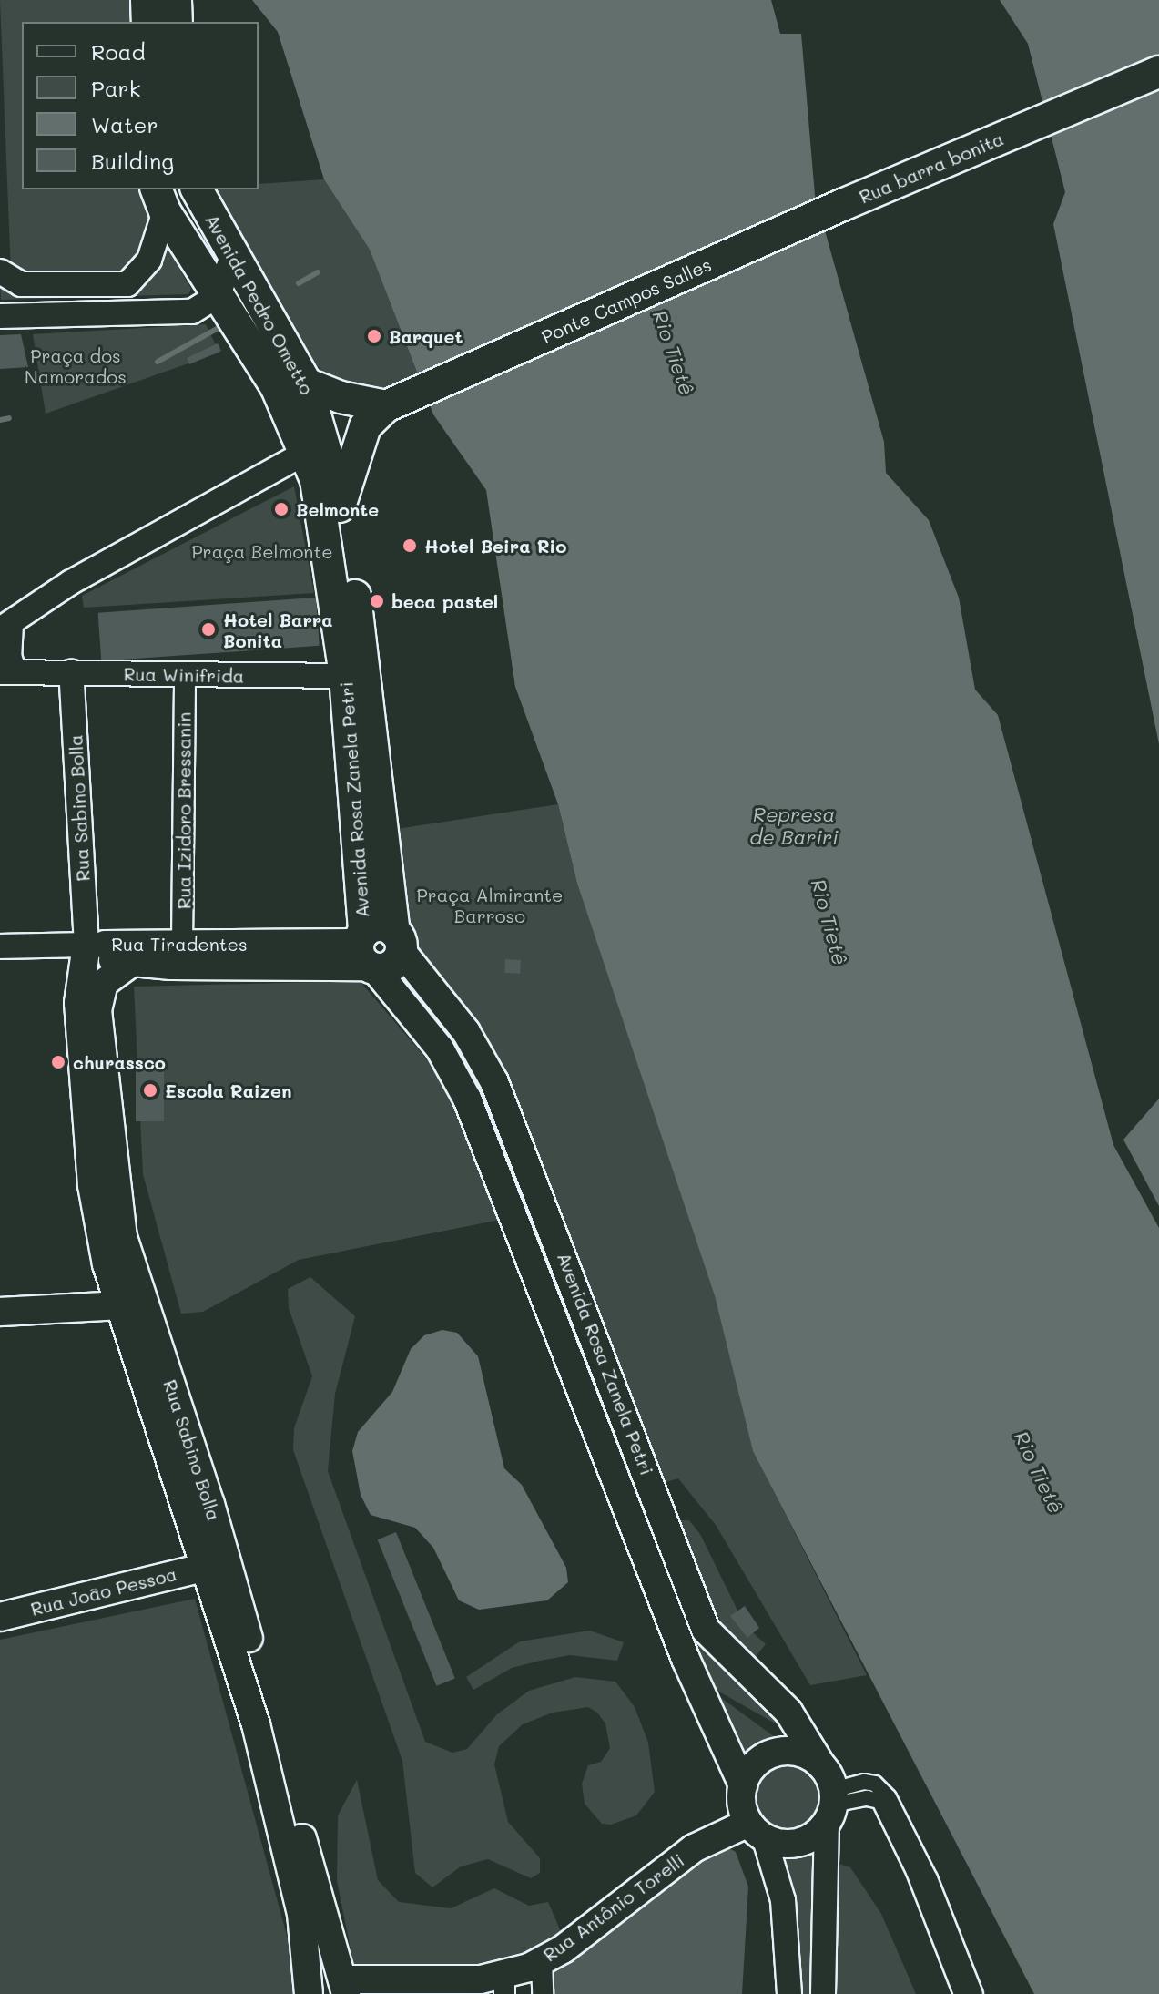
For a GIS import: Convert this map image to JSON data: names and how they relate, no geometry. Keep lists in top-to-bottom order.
{
  "streets": {
    "main road": [
      "Rua barra bonita",
      "Ponte Campos Salles",
      "Avenida Pedro Ometto",
      "Avenida Rosa Zanela Petri",
      "Rua Sabino Bolla",
      "Rua Tiradentes",
      "Rua João Pessoa",
      "Rua Antônio Torelli"
    ],
    "street": ["Rua Winifrida", "Rua Izidoro Bressanin"]
  },
  "crossings": [
    ["Rua barra bonita", "Ponte Campos Salles"],
    ["Avenida Pedro Ometto", "Avenida Rosa Zanela Petri"],
    ["Rua Winifrida", "Avenida Rosa Zanela Petri"],
    ["Rua Winifrida", "Rua Sabino Bolla"],
    ["Rua Winifrida", "Rua Izidoro Bressanin"],
    ["Avenida Rosa Zanela Petri", "Rua Tiradentes"],
    ["Avenida Rosa Zanela Petri", "Rua Antônio Torelli"],
    ["Rua Sabino Bolla", "Rua Tiradentes"],
    ["Rua Sabino Bolla", "Rua João Pessoa"],
    ["Rua Sabino Bolla", "Rua Antônio Torelli"],
    ["Rua Izidoro Bressanin", "Rua Tiradentes"]
  ],
  "water": ["Rio Tietê", "Represa de Bariri"],
  "parks": ["Praça dos Namorados", "Praça Belmonte", "Praça Almirante Barroso"],
  "places": [
    "Barquet",
    "Belmonte",
    "Hotel Beira Rio",
    "beca pastel",
    "Hotel Barra Bonita",
    "churassco",
    "Escola Raizen"
  ],
  "legend": [
    "Road",
    "Park",
    "Water",
    "Building"
  ]
}
